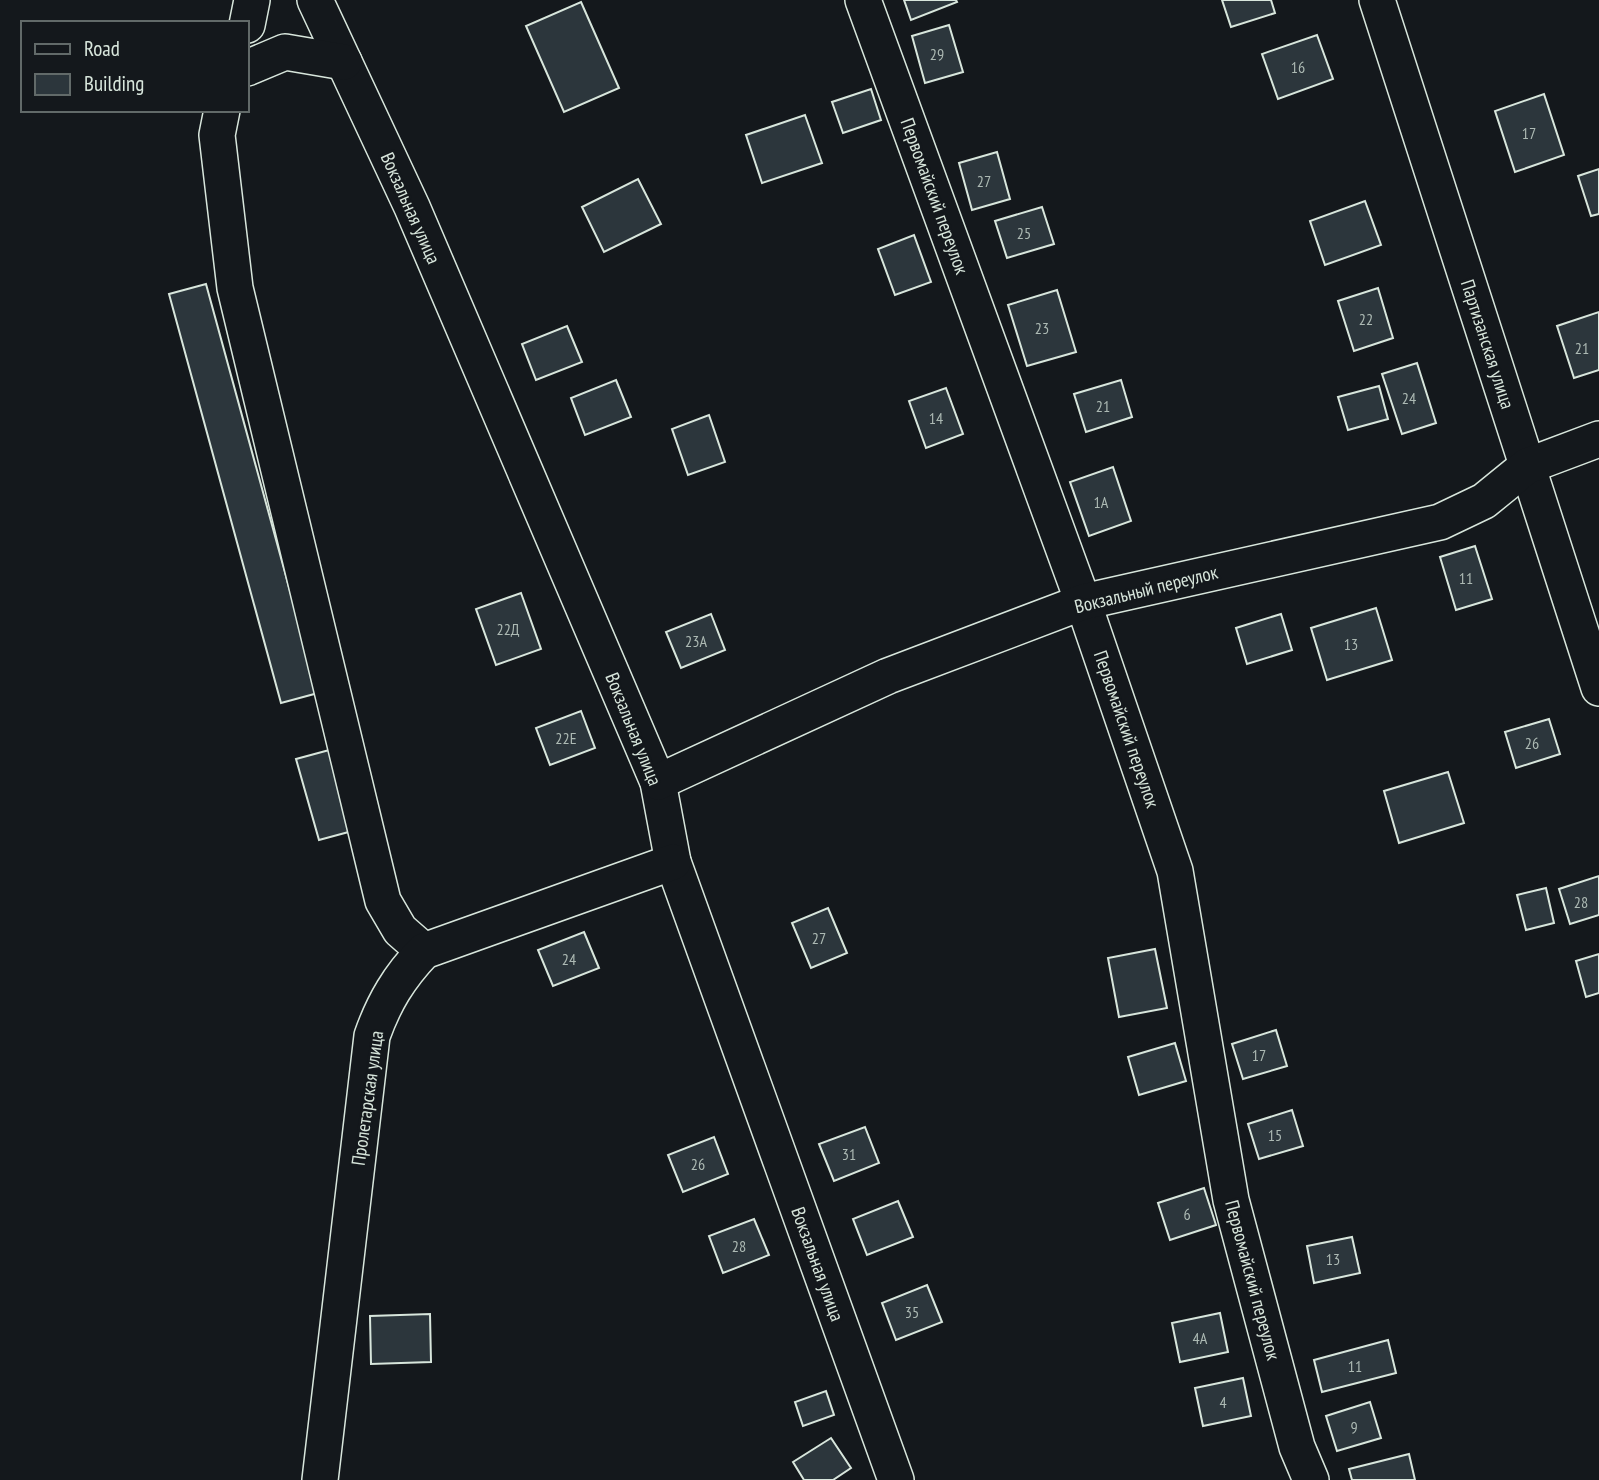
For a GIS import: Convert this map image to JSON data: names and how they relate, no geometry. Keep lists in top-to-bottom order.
{
  "streets": {
    "street": [
      "Первомайский переулок",
      "Вокзальная улица",
      "Партизанская улица",
      "Вокзальный переулок",
      "Пролетарская улица"
    ]
  },
  "crossings": [
    ["Первомайский переулок", "Вокзальный переулок"],
    ["Вокзальная улица", "Вокзальный переулок"],
    ["Вокзальная улица", "Пролетарская улица"],
    ["Партизанская улица", "Вокзальный переулок"]
  ],
  "house_numbers": [
    "29",
    "16",
    "17",
    "27",
    "25",
    "22",
    "23",
    "21",
    "24",
    "21",
    "14",
    "1А",
    "11",
    "22Д",
    "23А",
    "13",
    "22Е",
    "26",
    "28",
    "27",
    "24",
    "17",
    "15",
    "31",
    "26",
    "6",
    "28",
    "13",
    "35",
    "4А",
    "11",
    "4",
    "9"
  ],
  "legend": ["Road", "Building"]
}
